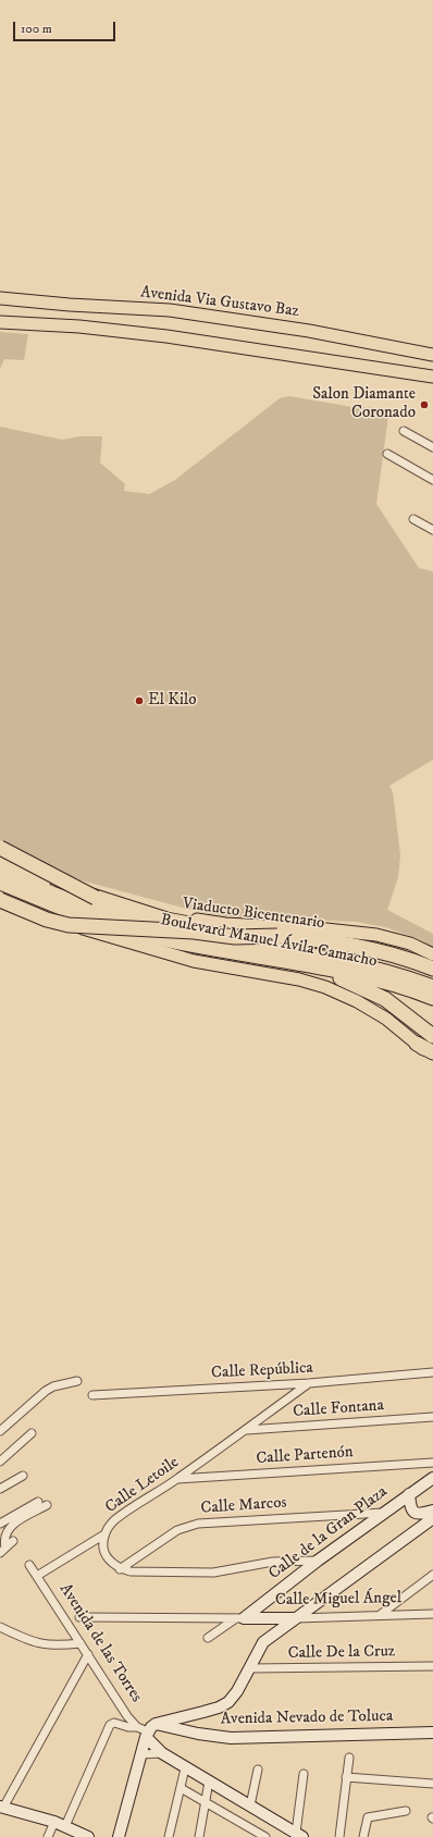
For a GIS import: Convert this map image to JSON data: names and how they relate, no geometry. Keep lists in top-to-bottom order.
{
  "streets": {
    "highway": ["Viaducto Bicentenario", "Boulevard Manuel Ávila Camacho"],
    "main road": ["Avenida Via Gustavo Baz"],
    "street": [
      "Calle República",
      "Calle Fontana",
      "Calle Partenón",
      "Calle Letoile",
      "Calle Marcos",
      "Calle de la Gran Plaza",
      "Calle Miguel Ángel",
      "Avenida de las Torres",
      "Calle De la Cruz",
      "Avenida Nevado de Toluca"
    ]
  },
  "crossings": [
    ["Calle República", "Calle Letoile"],
    ["Calle Fontana", "Calle Letoile"],
    ["Calle Partenón", "Calle Letoile"],
    ["Calle Letoile", "Calle Marcos"],
    ["Calle Marcos", "Calle de la Gran Plaza"],
    ["Calle de la Gran Plaza", "Calle Miguel Ángel"],
    ["Avenida de las Torres", "Avenida Nevado de Toluca"]
  ],
  "places": ["Salon Diamante Coronado", "El Kilo"],
  "scale_bar": "100 m"
}
